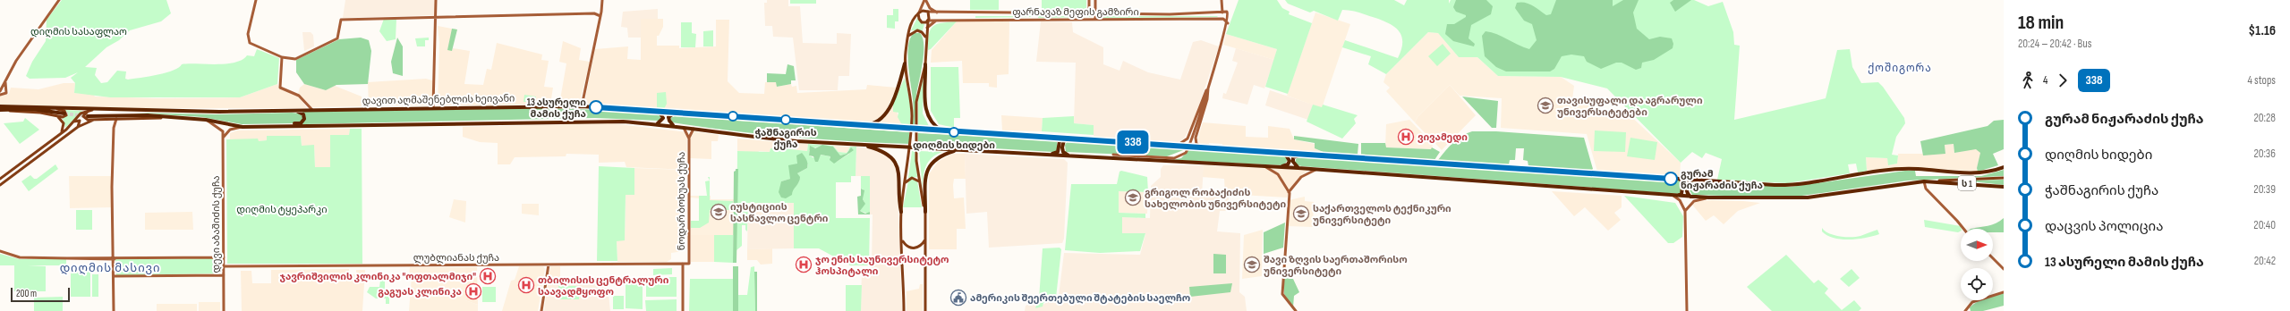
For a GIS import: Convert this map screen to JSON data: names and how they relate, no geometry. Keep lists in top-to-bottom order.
{
  "streets": {
    "highway": ["დავით აღმაშენებლის ხეივანი", "ს 1"],
    "street": [
      "ფარნავაზ მეფის გამზირი",
      "ნოდარ ბოხუას ქუჩა",
      "დევი აბაშიძის ქუჩა",
      "ლუბლიანას ქუჩა"
    ]
  },
  "crossings": [
    ["ნოდარ ბოხუას ქუჩა", "ლუბლიანას ქუჩა"],
    ["დევი აბაშიძის ქუჩა", "ლუბლიანას ქუჩა"]
  ],
  "districts": ["ქოშიგორა", "დიღმის მასივი"],
  "parks": ["დიღმის სასაფლაო", "დიღმის ტყეპარკი"],
  "places": {
    "school or university": [
      "თავისუფალი და აგრარული უნივერსიტეტები",
      "გრიგოლ რობაქიძის სახელობის უნივერსიტეტი",
      "იუსტიციის სასწავლო ცენტრი",
      "საქართველოს ტექნიკური უნივერსიტეტი",
      "შავი ზღვის საერთაშორისო უნივერსიტეტი"
    ],
    "other": [
      "13 ასურელი მამის ქუჩა",
      "ჭაშნაგირის ქუჩა",
      "დიღმის ხიდები",
      "გურამ ნიჟარაძის ქუჩა"
    ],
    "hospital": [
      "ვივამედი",
      "ჯო ენის საუნივერსიტეტო ჰოსპიტალი",
      "ჯავრიშვილის კლინიკა \"ოფთალმიჯი\"",
      "თბილისის ცენტრალური საავადმყოფო",
      "გაგუას კლინიკა"
    ],
    "public building": ["ამერიკის შეერთებული შტატების საელჩო"]
  },
  "lines": ["bus line 338"],
  "scale_bar": "200 m",
  "north": "right",
  "page": {
    "on_map": "338",
    "heading": ["18 min", "20:24 – 20:42 · Bus", "$1.16"],
    "legs": ["4", "338", "4 stops"],
    "list": [
      {
        "name": "გურამ ნიჟარაძის ქუჩა",
        "value": "20:28"
      },
      {
        "name": "დიღმის ხიდები",
        "value": "20:36"
      },
      {
        "name": "ჭაშნაგირის ქუჩა",
        "value": "20:39"
      },
      {
        "name": "დაცვის პოლიცია",
        "value": "20:40"
      },
      {
        "name": "13 ასურელი მამის ქუჩა",
        "value": "20:42"
      }
    ],
    "scale": "200 m"
  }
}
